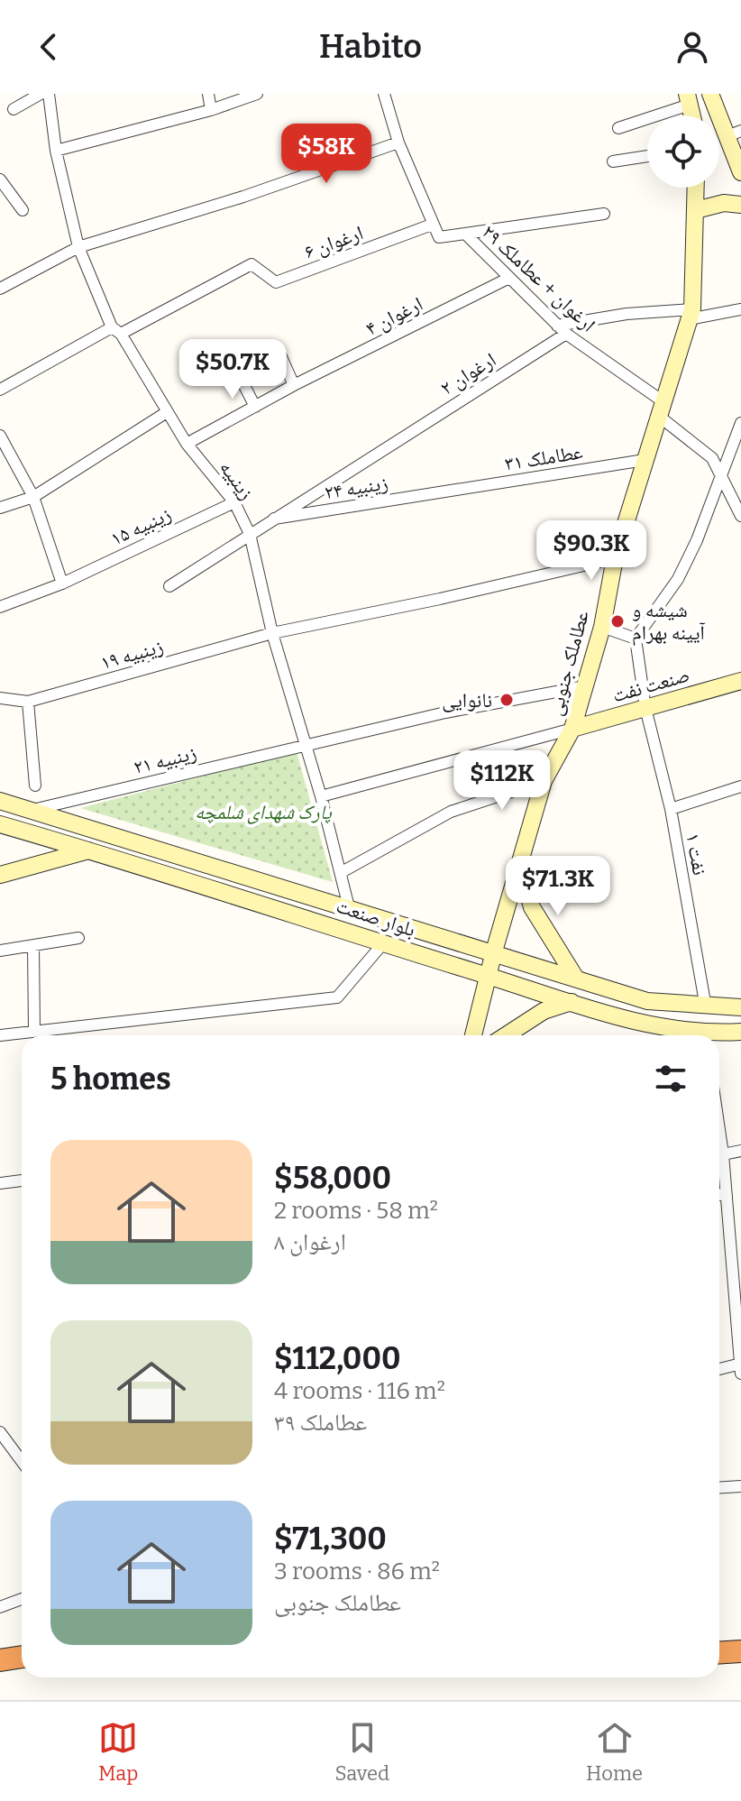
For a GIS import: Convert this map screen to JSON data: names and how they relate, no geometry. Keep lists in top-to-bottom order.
{
  "streets": {
    "main road": ["عطاملک جنوبی", "صنعت نفت", "بلوار صنعت"],
    "street": [
      "ارغوان ۶",
      "ارغوان + عطاملک ۲۹",
      "ارغوان ۴",
      "ارغوان ۲",
      "عطاملک ۳۱",
      "زینبیه",
      "زینبیه ۲۴",
      "زینبیه ۱۵",
      "زینبیه ۱۹",
      "زینبیه ۲۱",
      "نفت ۱"
    ]
  },
  "crossings": [
    ["ارغوان ۶", "ارغوان + عطاملک ۲۹"],
    ["ارغوان ۶", "زینبیه"],
    ["ارغوان + عطاملک ۲۹", "ارغوان ۴"],
    ["ارغوان + عطاملک ۲۹", "ارغوان ۲"],
    ["ارغوان + عطاملک ۲۹", "عطاملک جنوبی"],
    ["ارغوان ۴", "زینبیه"],
    ["ارغوان ۲", "زینبیه"],
    ["ارغوان ۲", "زینبیه ۲۴"],
    ["عطاملک ۳۱", "زینبیه ۲۴"],
    ["عطاملک ۳۱", "عطاملک جنوبی"],
    ["زینبیه", "زینبیه ۱۵"],
    ["زینبیه", "زینبیه ۱۹"],
    ["زینبیه", "زینبیه ۲۱"],
    ["زینبیه", "بلوار صنعت"],
    ["زینبیه ۱۹", "عطاملک جنوبی"],
    ["عطاملک جنوبی", "صنعت نفت"],
    ["عطاملک جنوبی", "زینبیه ۲۱"],
    ["عطاملک جنوبی", "بلوار صنعت"],
    ["صنعت نفت", "نفت ۱"],
    ["زینبیه ۲۱", "بلوار صنعت"],
    ["نفت ۱", "بلوار صنعت"]
  ],
  "parks": ["پارک شهدای شلمچه"],
  "places": ["شیشه و آیینه بهرام", "نانوایی"],
  "page": {
    "header": "Habito",
    "price": [
      "$58K",
      "$50.7K",
      "$90.3K",
      "$112K",
      "$71.3K"
    ],
    "heading": "5 homes",
    "list": [
      {
        "name": "$58,000",
        "note": "2 rooms · 58 m² · ارغوان ۸"
      },
      {
        "name": "$112,000",
        "note": "4 rooms · 116 m² · عطاملک ۳۹"
      },
      {
        "name": "$71,300",
        "note": "3 rooms · 86 m² · عطاملک جنوبی"
      }
    ],
    "tabs": ["Map", "Saved", "Home"]
  }
}
